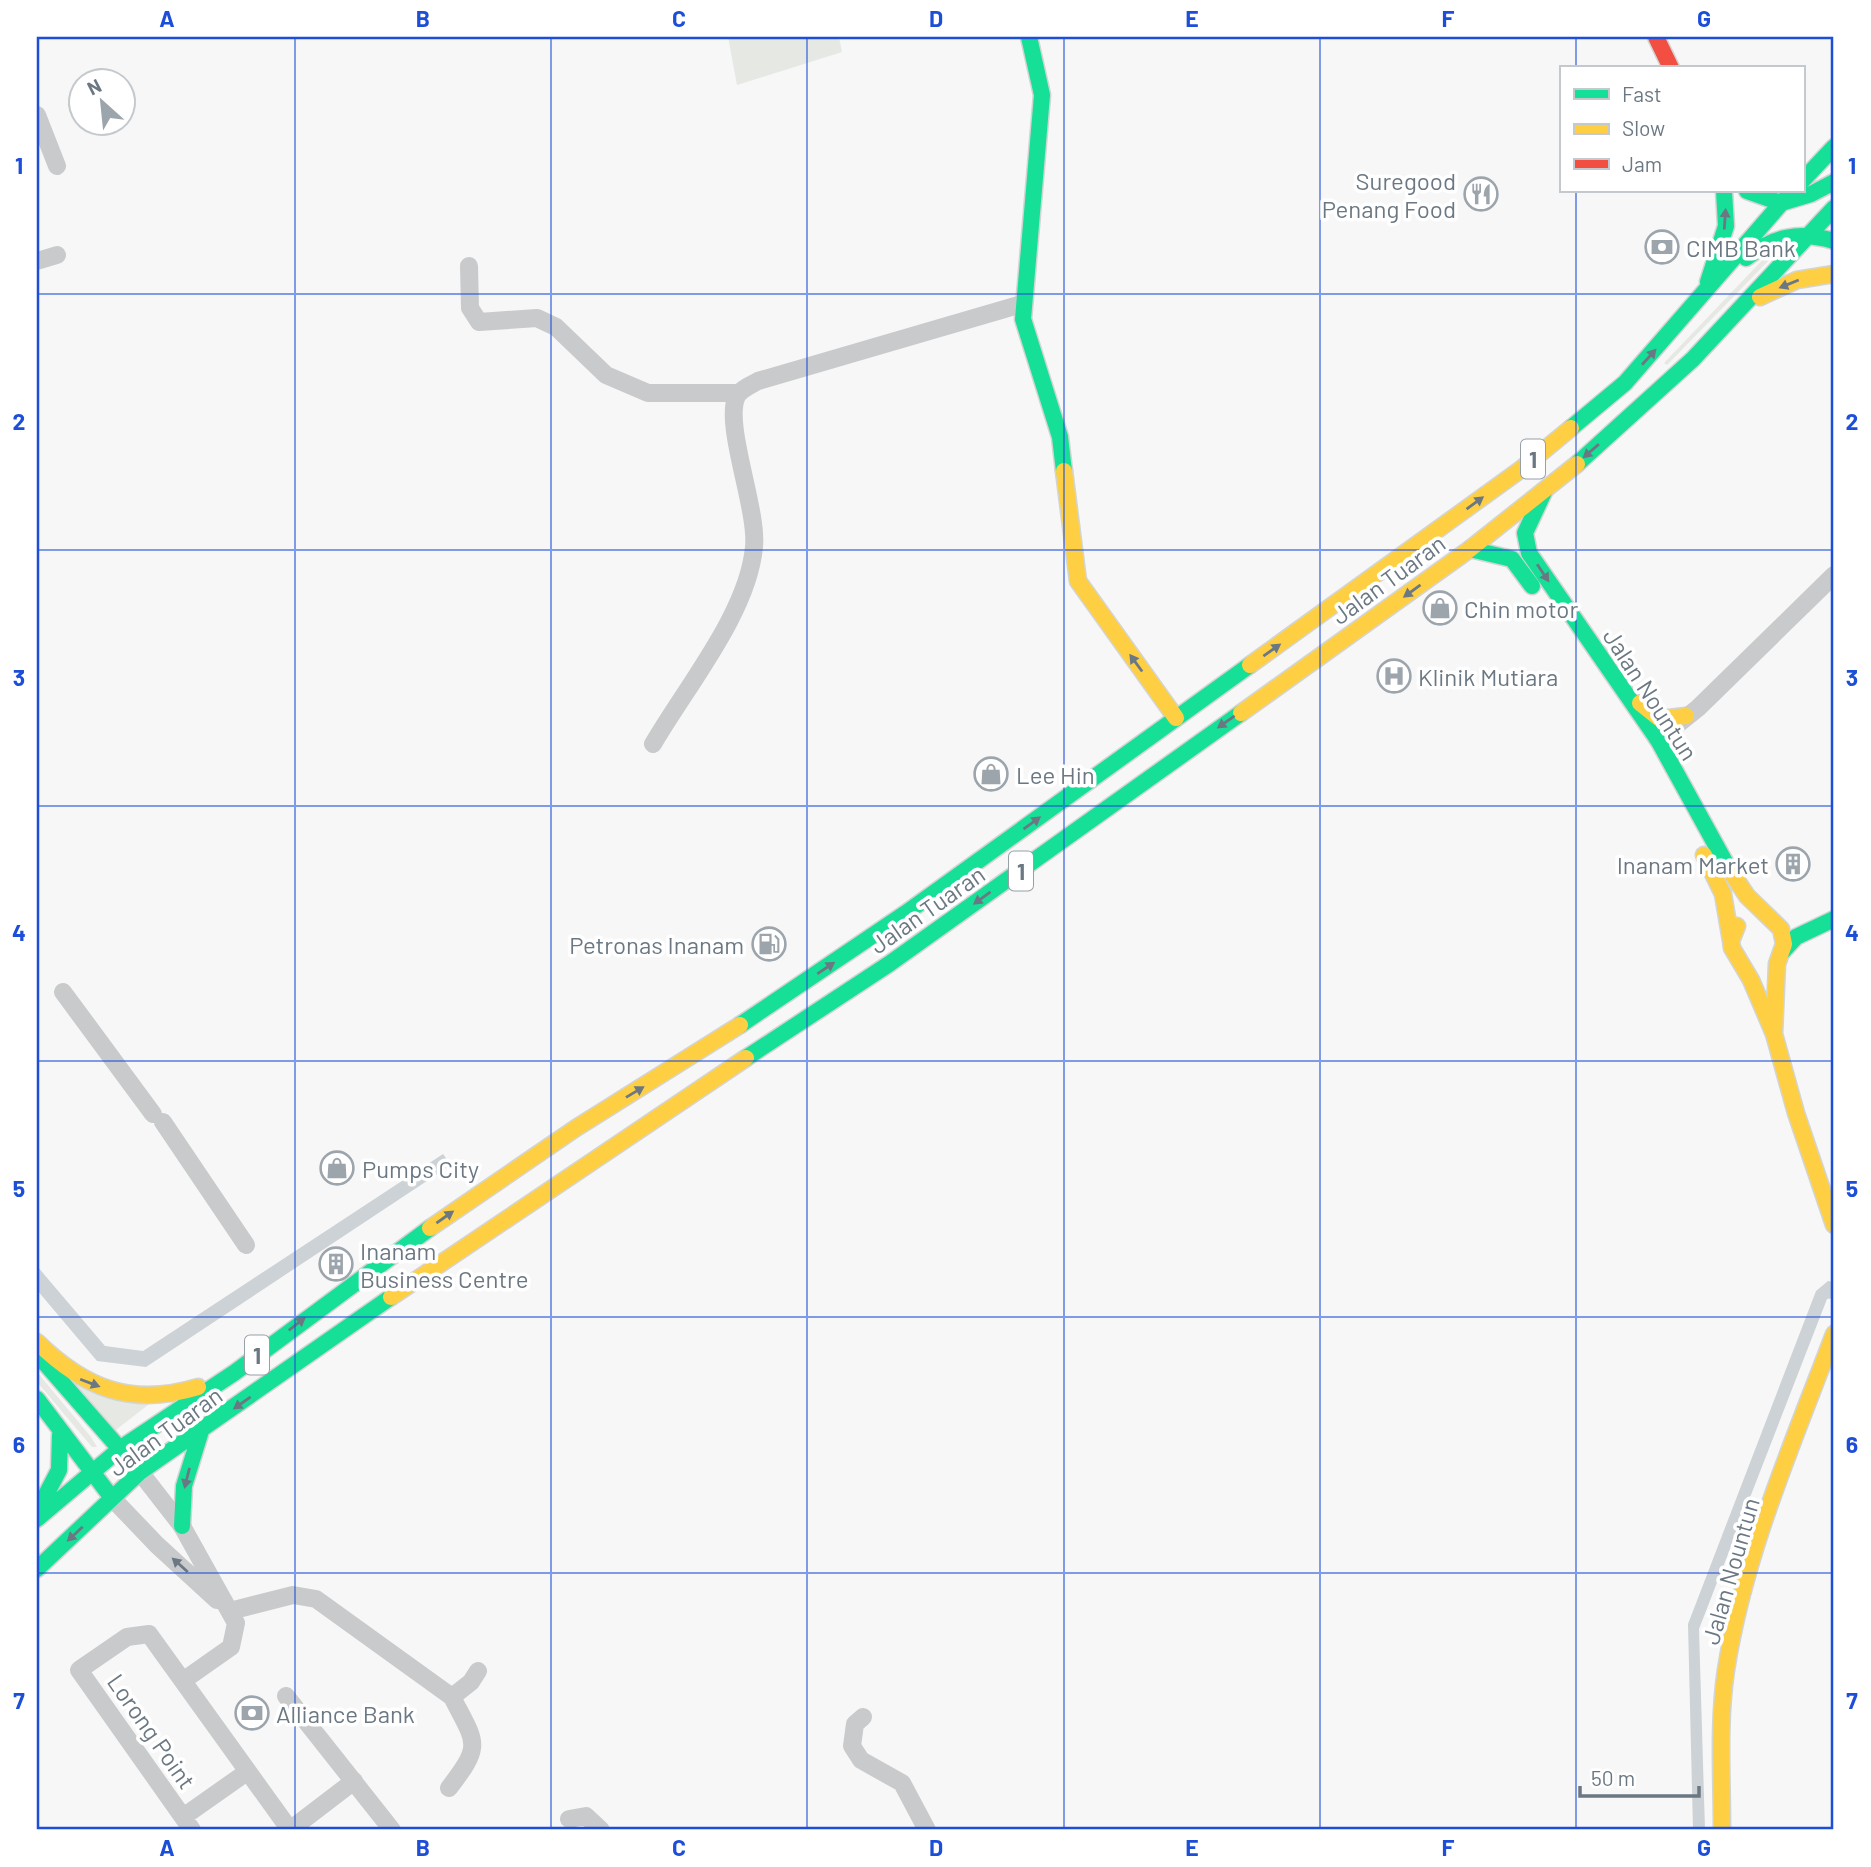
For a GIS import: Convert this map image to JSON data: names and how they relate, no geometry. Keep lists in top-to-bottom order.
{
  "streets": {
    "main road": ["1", "Jalan Tuaran", "Jalan Nountun"],
    "street": ["Lorong Point"]
  },
  "crossings": [
    ["Jalan Tuaran", "Jalan Nountun"]
  ],
  "places": {
    "restaurant": ["Suregood Penang Food"],
    "bank": ["CIMB Bank", "Alliance Bank"],
    "shop": ["Chin motor", "Lee Hin", "Pumps City"],
    "hospital": ["Klinik Mutiara"],
    "building": ["Inanam Market", "Inanam Business Centre"],
    "fuel station": ["Petronas Inanam"]
  },
  "legend": ["Fast", "Slow", "Jam"],
  "scale_bar": "50 m",
  "north": "top left",
  "grid": {
    "columns": [
      "A",
      "B",
      "C",
      "D",
      "E",
      "F",
      "G"
    ],
    "rows": [
      "1",
      "2",
      "3",
      "4",
      "5",
      "6",
      "7"
    ]
  }
}
